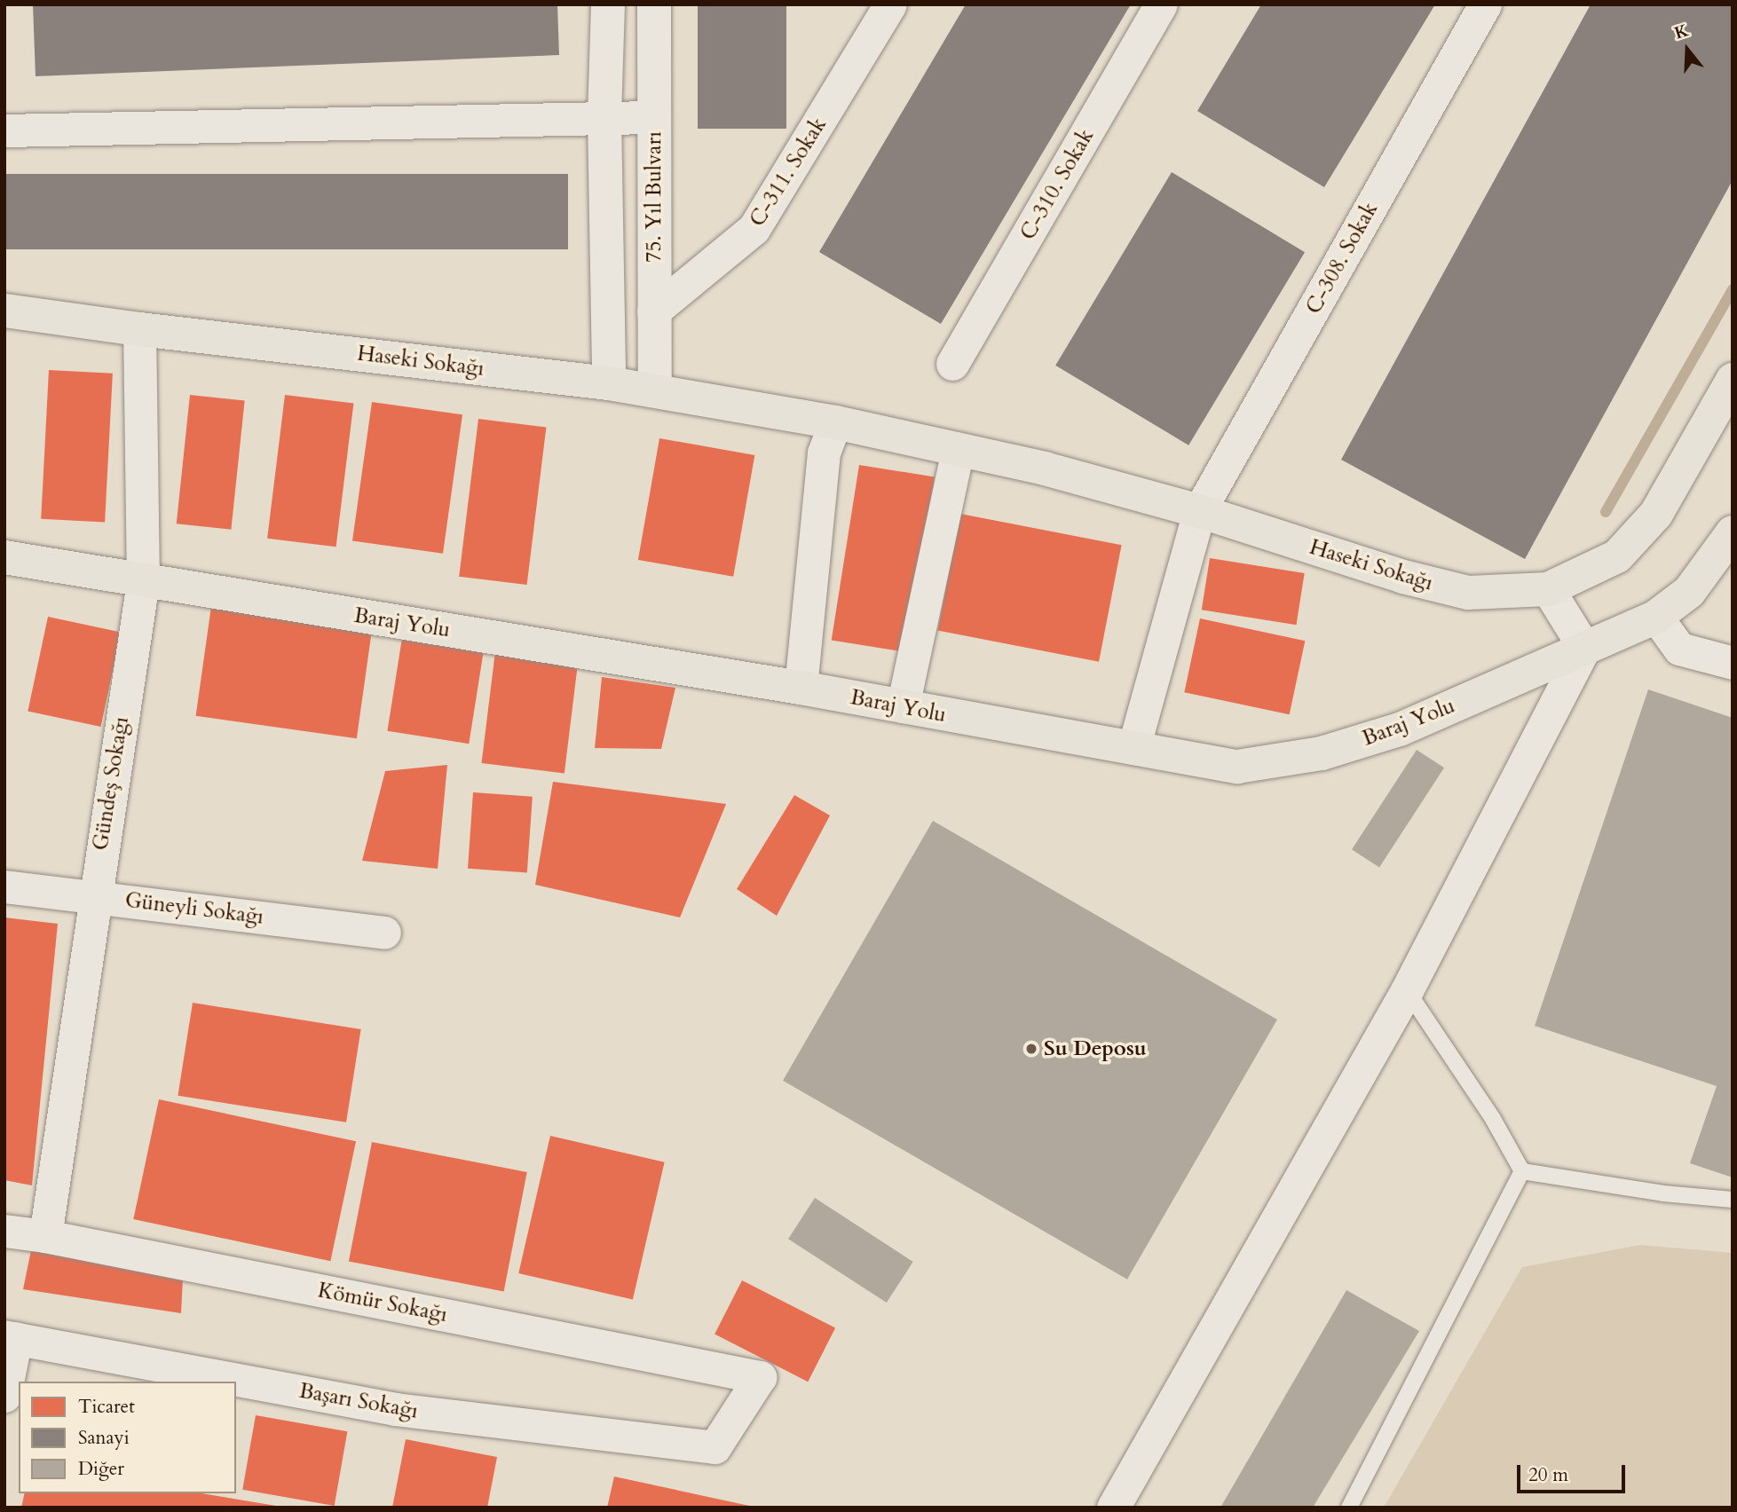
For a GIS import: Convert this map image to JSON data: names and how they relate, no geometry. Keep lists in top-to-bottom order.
{
  "streets": {
    "main road": ["Haseki Sokağı", "Baraj Yolu"],
    "street": [
      "C-311. Sokak",
      "C-310. Sokak",
      "75. Yıl Bulvarı",
      "C-308. Sokak",
      "Gündeş Sokağı",
      "Güneyli Sokağı",
      "Kömür Sokağı",
      "Başarı Sokağı"
    ]
  },
  "crossings": [
    ["C-311. Sokak", "75. Yıl Bulvarı"],
    ["75. Yıl Bulvarı", "Haseki Sokağı"],
    ["C-308. Sokak", "Haseki Sokağı"],
    ["Haseki Sokağı", "Gündeş Sokağı"],
    ["Baraj Yolu", "Gündeş Sokağı"],
    ["Gündeş Sokağı", "Güneyli Sokağı"],
    ["Gündeş Sokağı", "Kömür Sokağı"],
    ["Kömür Sokağı", "Başarı Sokağı"]
  ],
  "places": ["Su Deposu"],
  "legend": ["Ticaret", "Sanayi", "Diğer"],
  "scale_bar": "20 m",
  "north": "top"
}
